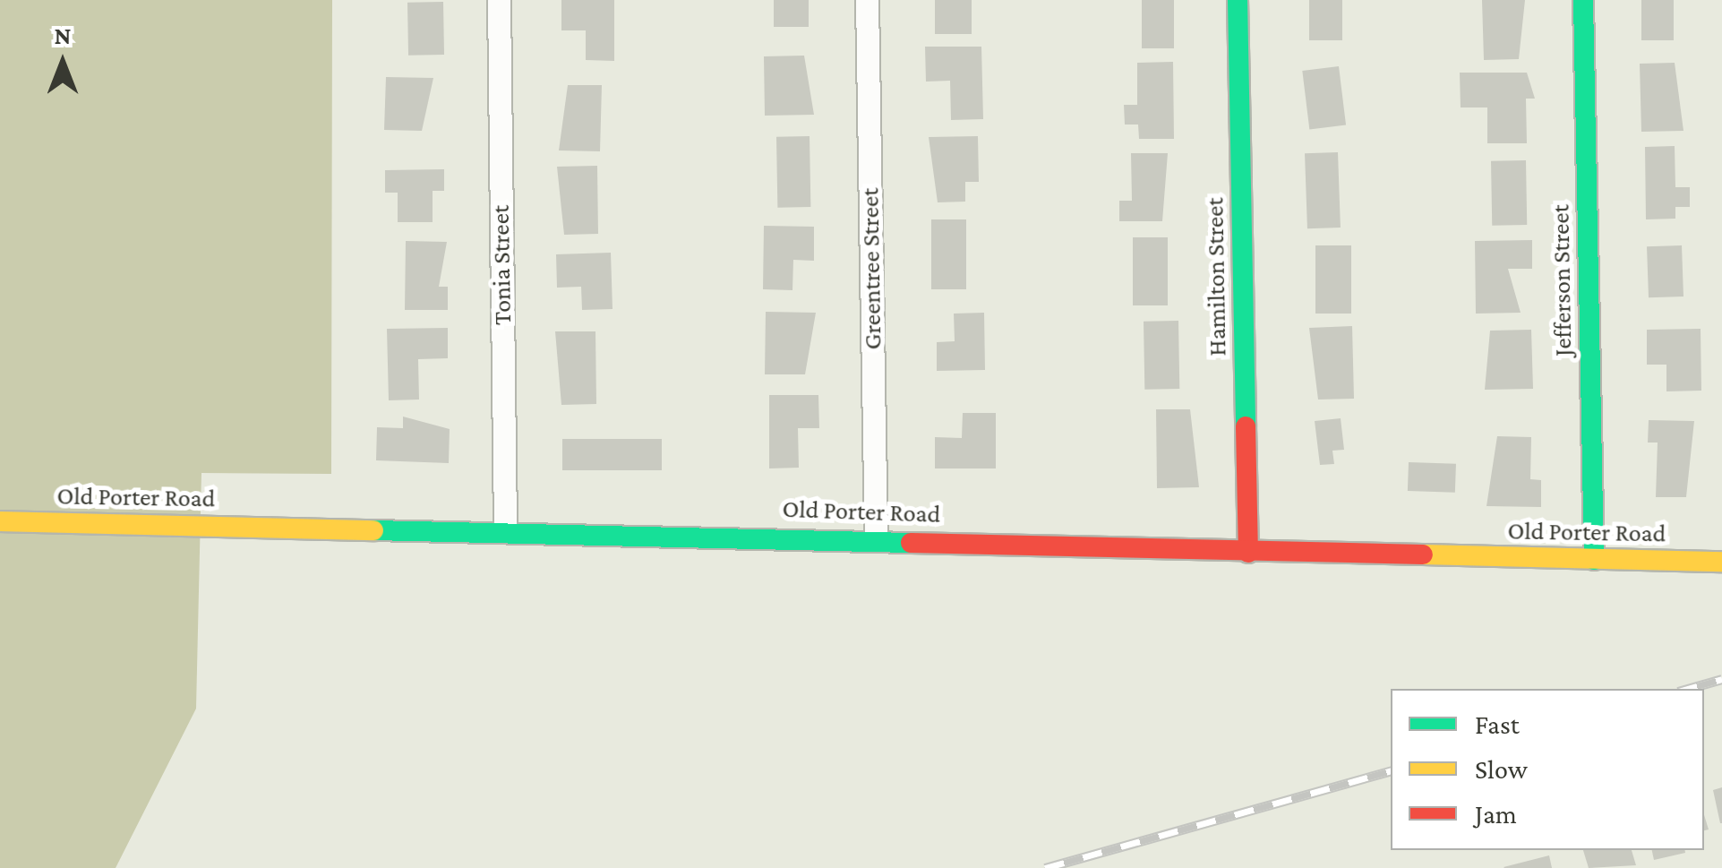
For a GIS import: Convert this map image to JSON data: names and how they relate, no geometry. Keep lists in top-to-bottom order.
{
  "streets": {
    "street": [
      "Tonia Street",
      "Greentree Street",
      "Hamilton Street",
      "Jefferson Street",
      "Old Porter Road"
    ]
  },
  "crossings": [
    ["Tonia Street", "Old Porter Road"],
    ["Greentree Street", "Old Porter Road"],
    ["Hamilton Street", "Old Porter Road"],
    ["Jefferson Street", "Old Porter Road"]
  ],
  "legend": ["Fast", "Slow", "Jam"],
  "north": "top"
}
